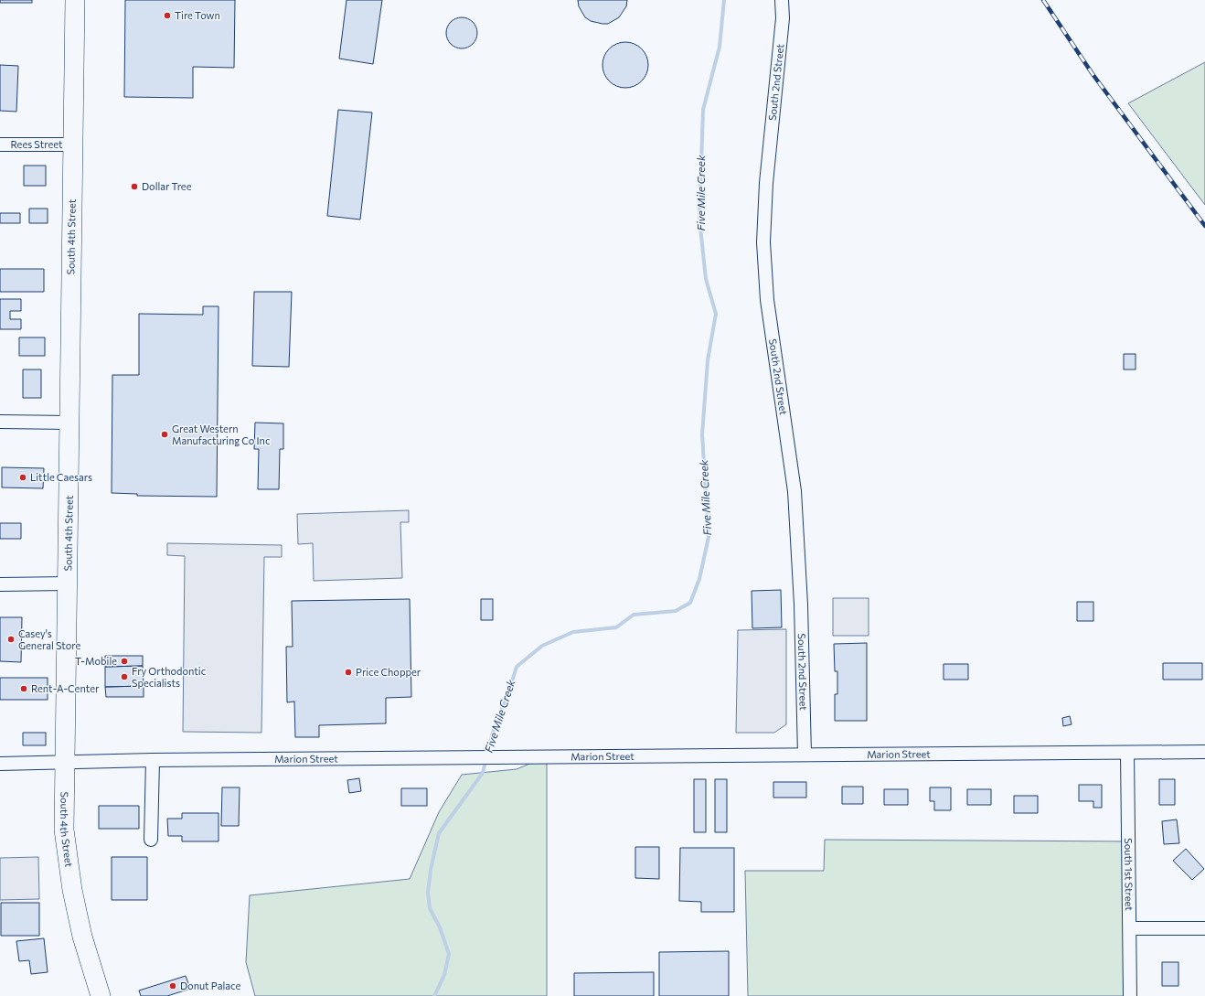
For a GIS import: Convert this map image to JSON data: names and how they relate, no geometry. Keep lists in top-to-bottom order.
{
  "streets": {
    "highway": ["South 4th Street"],
    "street": [
      "South 2nd Street",
      "Rees Street",
      "Marion Street",
      "South 1st Street"
    ]
  },
  "crossings": [
    ["South 2nd Street", "Marion Street"],
    ["Rees Street", "South 4th Street"],
    ["South 4th Street", "Marion Street"],
    ["Marion Street", "South 1st Street"]
  ],
  "water": ["Five Mile Creek"],
  "places": [
    "Tire Town",
    "Dollar Tree",
    "Great Western Manufacturing Co Inc",
    "Little Caesars",
    "Casey's General Store",
    "T-Mobile",
    "Price Chopper",
    "Fry Orthodontic Specialists",
    "Rent-A-Center",
    "Donut Palace"
  ]
}
